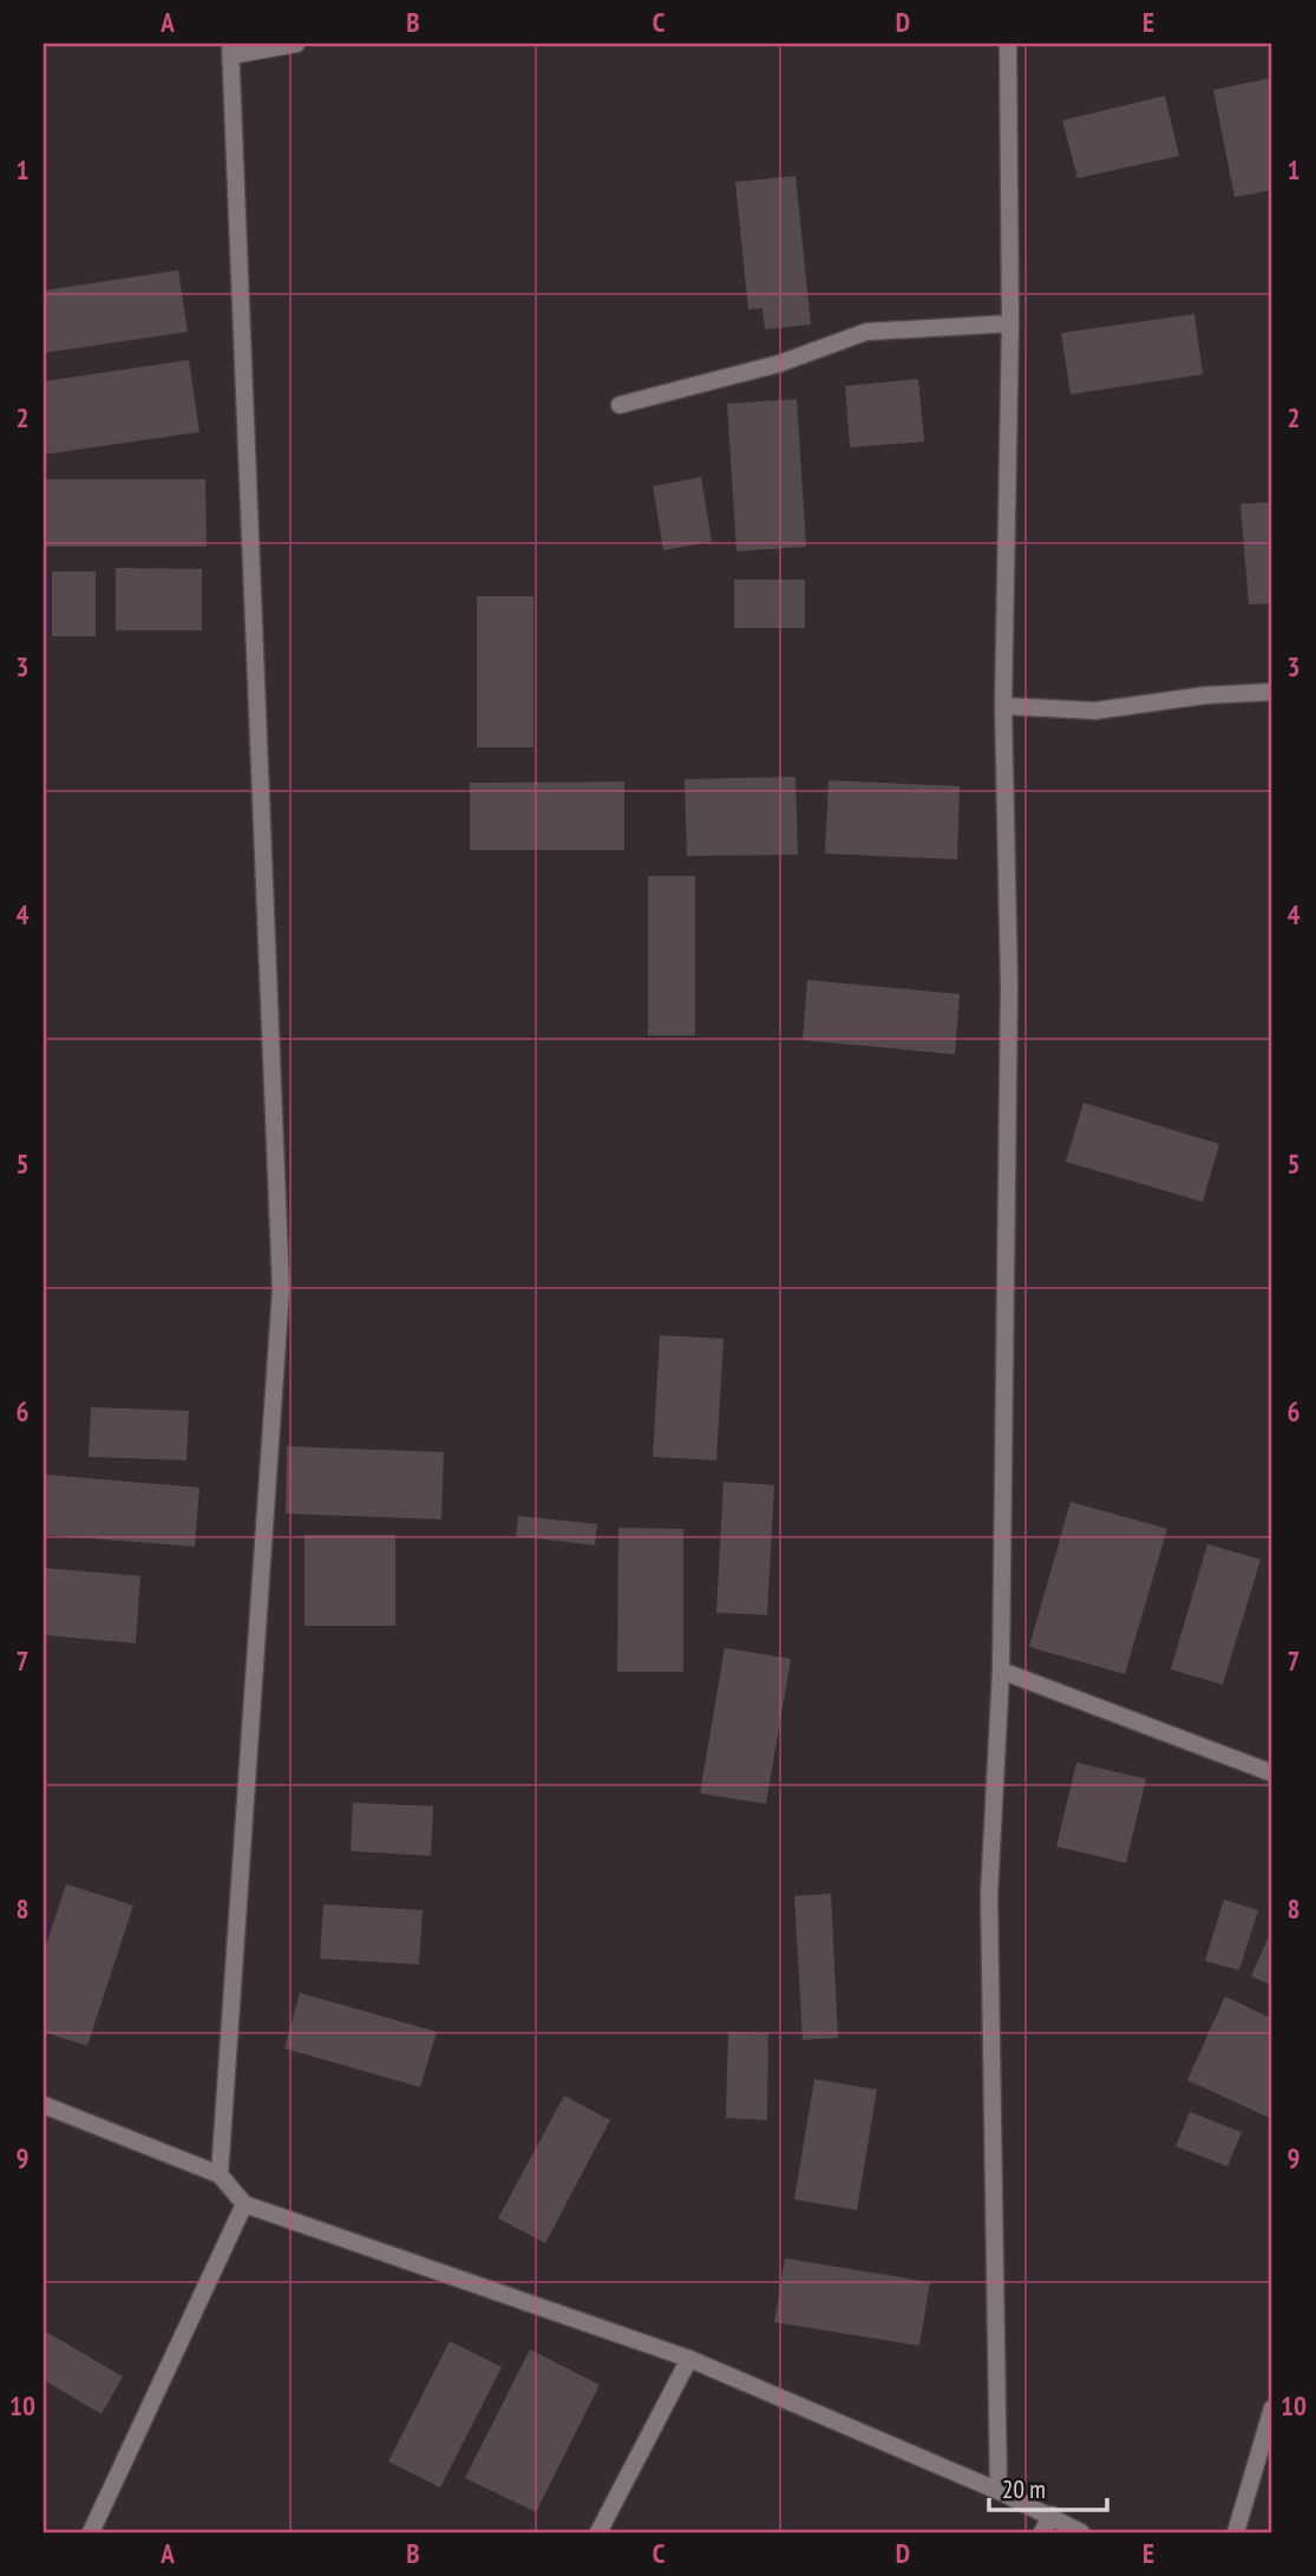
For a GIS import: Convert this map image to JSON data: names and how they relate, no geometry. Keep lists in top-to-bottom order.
{
  "scale_bar": "20 m",
  "grid": {
    "columns": [
      "A",
      "B",
      "C",
      "D",
      "E"
    ],
    "rows": [
      "1",
      "2",
      "3",
      "4",
      "5",
      "6",
      "7",
      "8",
      "9",
      "10"
    ]
  }
}
